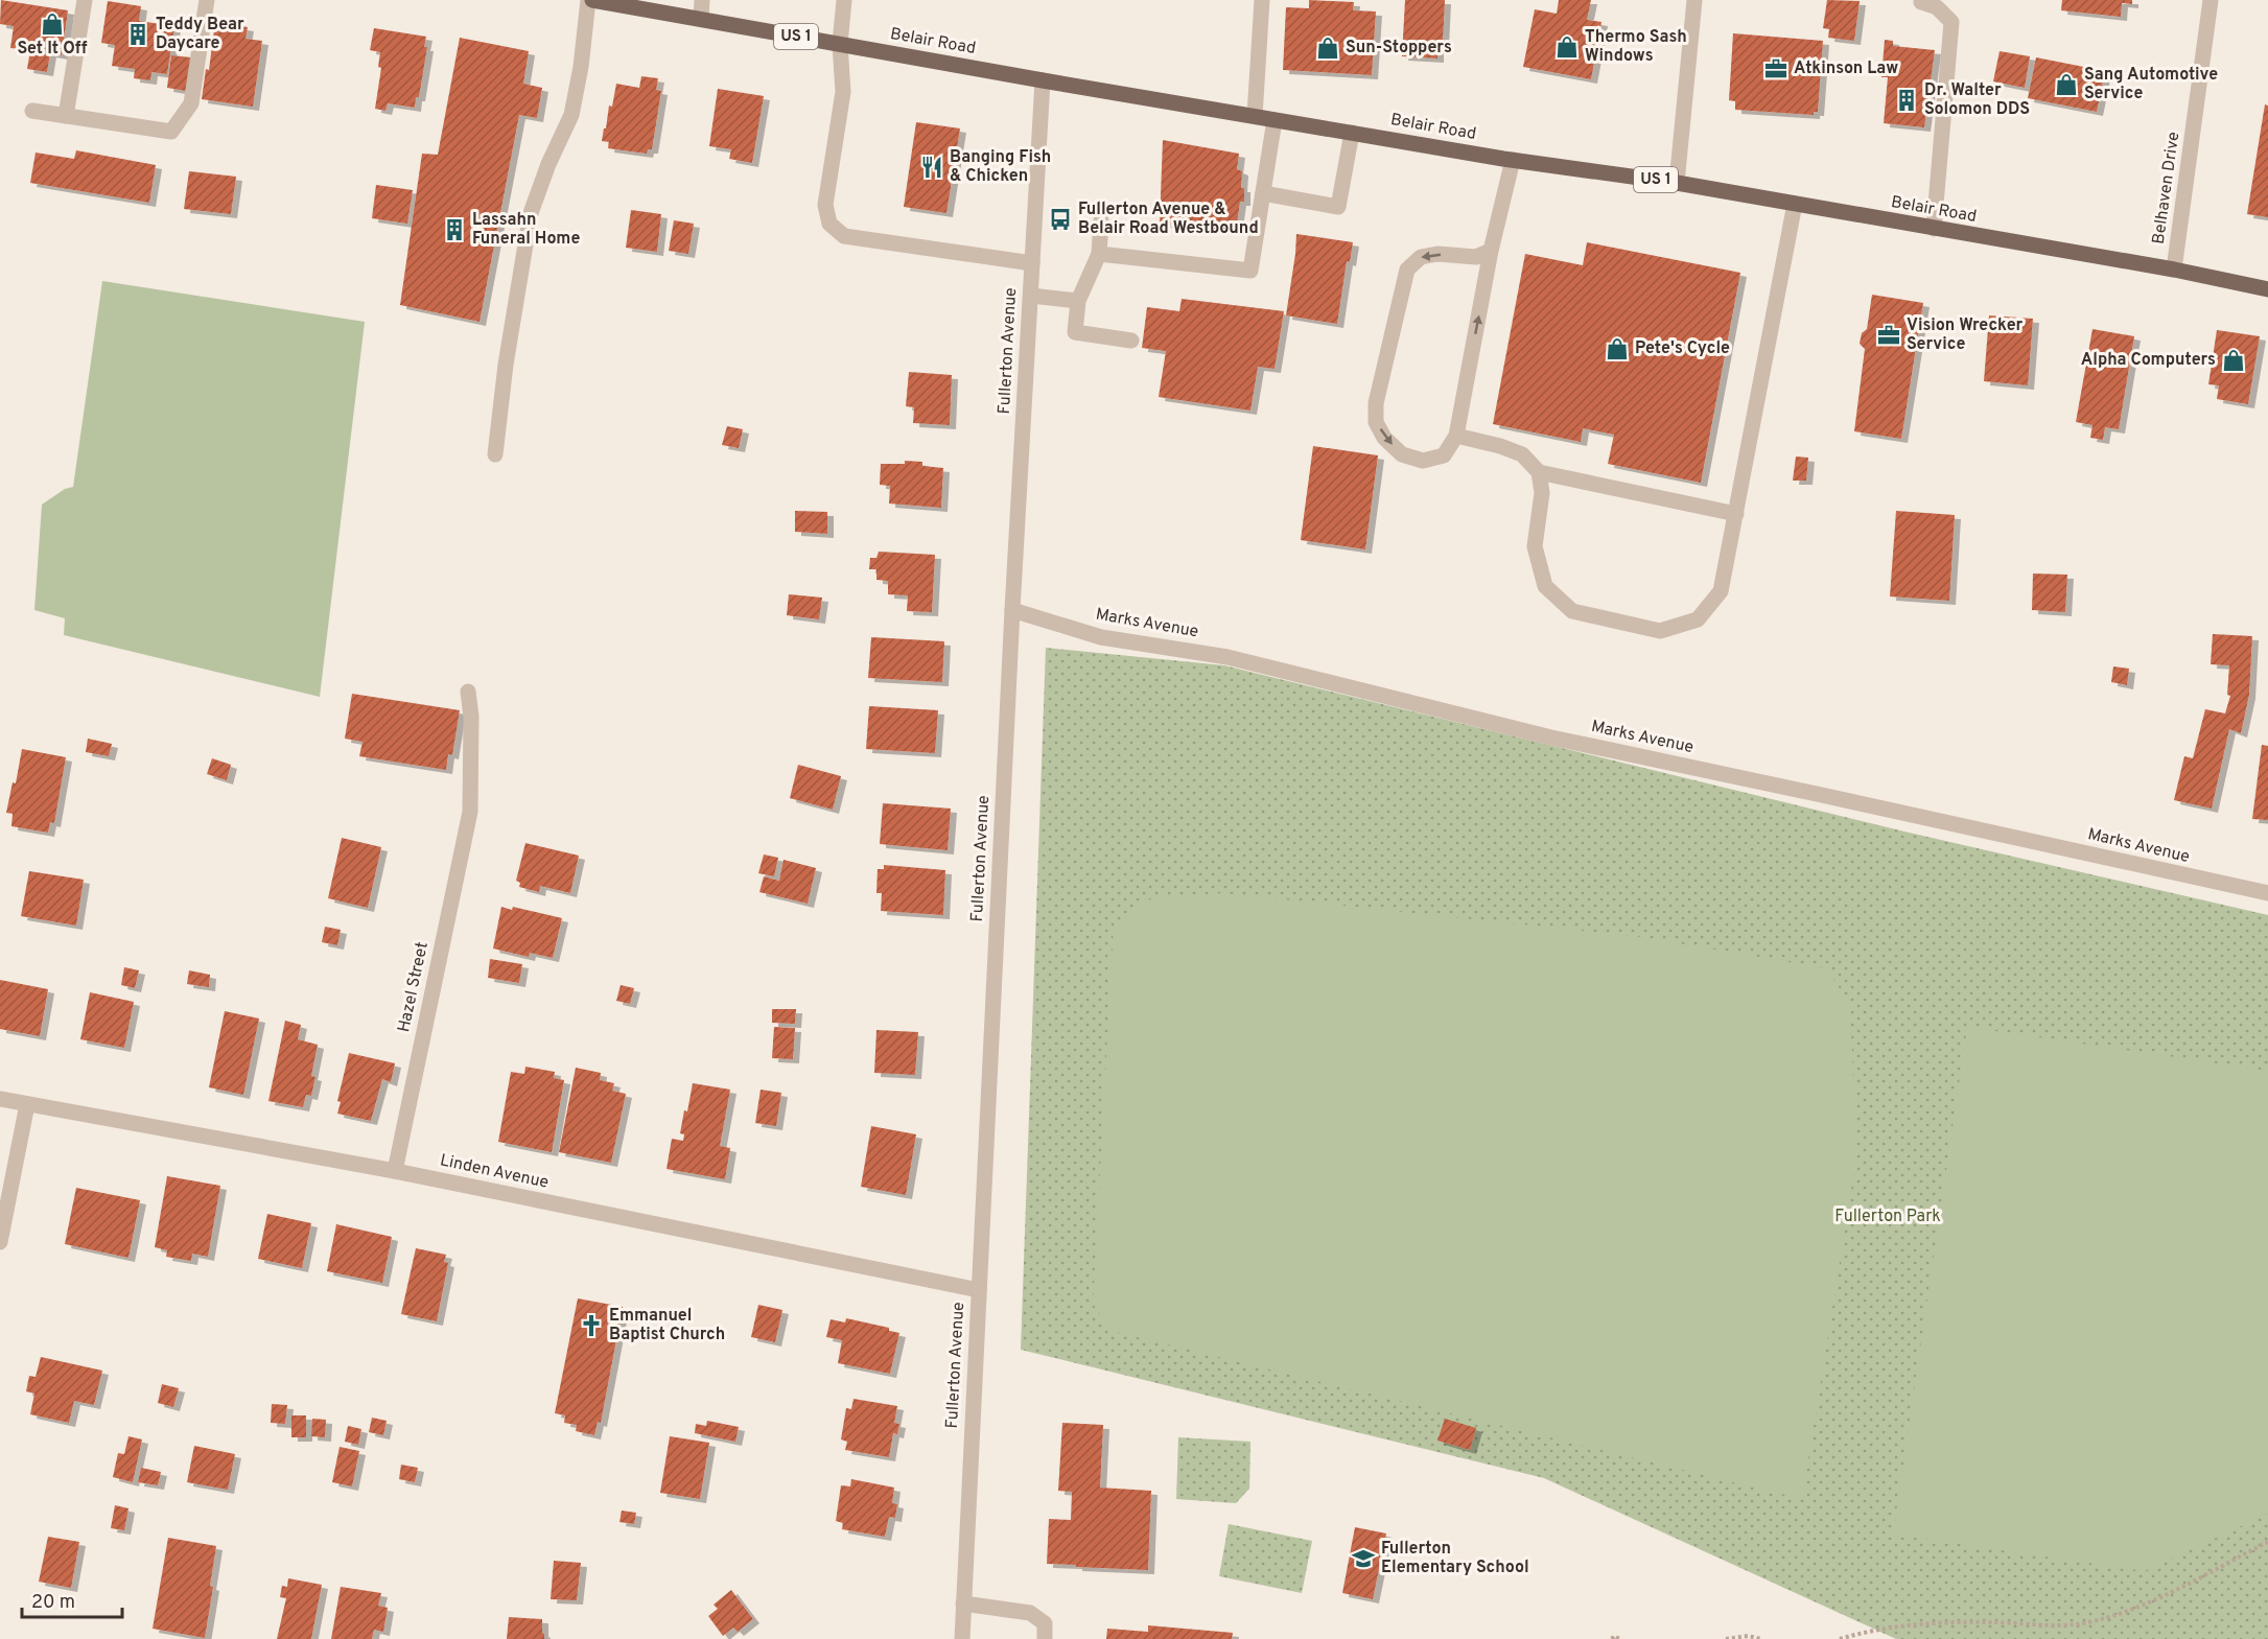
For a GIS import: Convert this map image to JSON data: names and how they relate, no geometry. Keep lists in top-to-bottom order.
{
  "streets": {
    "main road": ["US 1", "Belair Road"],
    "street": [
      "Belhaven Drive",
      "Fullerton Avenue",
      "Marks Avenue",
      "Hazel Street",
      "Linden Avenue"
    ]
  },
  "crossings": [
    ["Belair Road", "Belhaven Drive"],
    ["Belair Road", "Fullerton Avenue"],
    ["Fullerton Avenue", "Marks Avenue"],
    ["Fullerton Avenue", "Linden Avenue"],
    ["Hazel Street", "Linden Avenue"]
  ],
  "parks": ["Fullerton Park"],
  "places": {
    "shop": [
      "Set It Off",
      "Thermo Sash Windows",
      "Sun-Stoppers",
      "Sang Automotive Service",
      "Pete's Cycle",
      "Alpha Computers"
    ],
    "building": ["Teddy Bear Daycare", "Dr. Walter Solomon DDS", "Lassahn Funeral Home"],
    "office": ["Atkinson Law", "Vision Wrecker Service"],
    "restaurant": ["Banging Fish & Chicken"],
    "bus stop": ["Fullerton Avenue & Belair Road Westbound"],
    "church": ["Emmanuel Baptist Church"],
    "school or university": ["Fullerton Elementary School"]
  },
  "scale_bar": "20 m"
}
